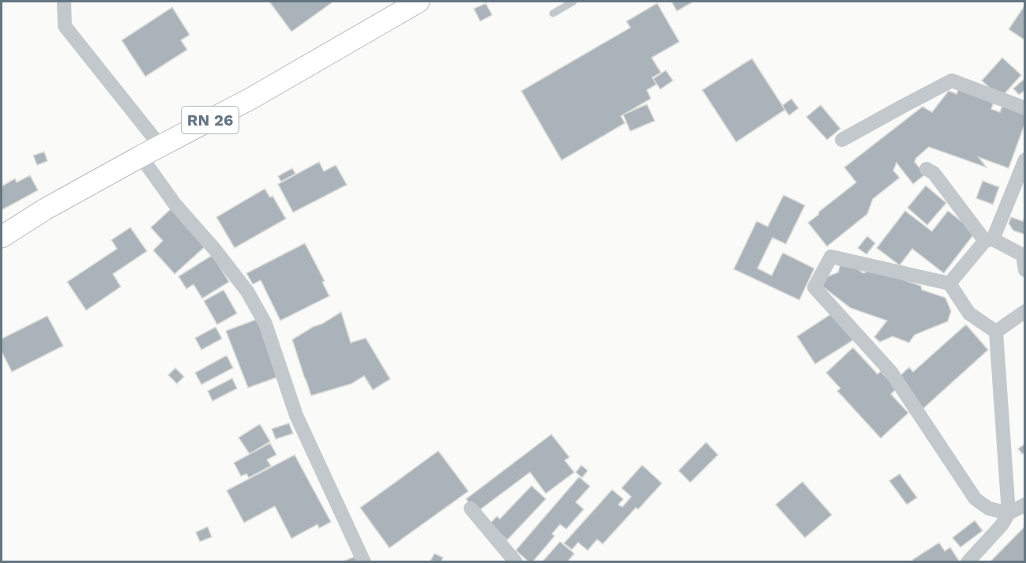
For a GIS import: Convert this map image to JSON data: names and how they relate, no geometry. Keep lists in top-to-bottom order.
{
  "streets": {
    "main road": ["RN 26"]
  }
}
